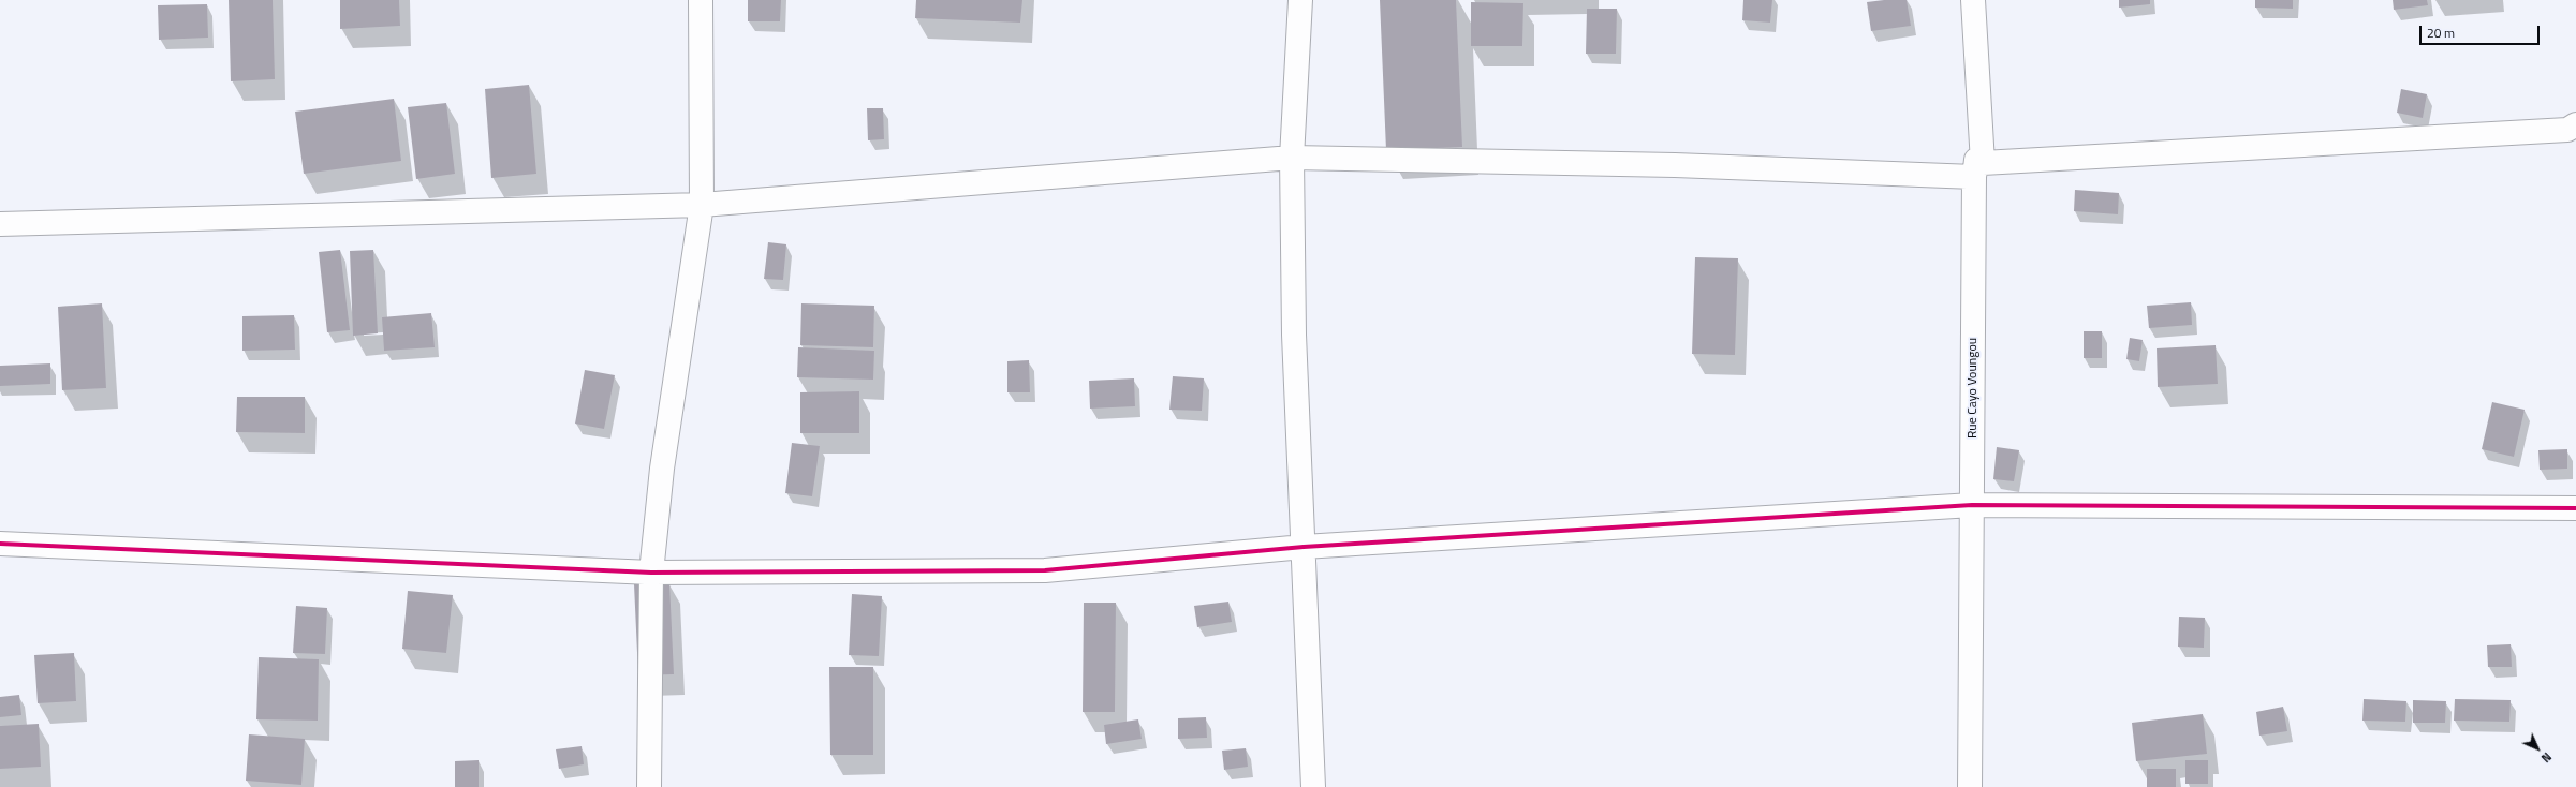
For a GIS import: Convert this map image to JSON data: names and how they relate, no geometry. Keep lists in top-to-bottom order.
{
  "streets": {
    "street": ["Rue Cayo Voungou"]
  },
  "scale_bar": "20 m",
  "north": "bottom right"
}
